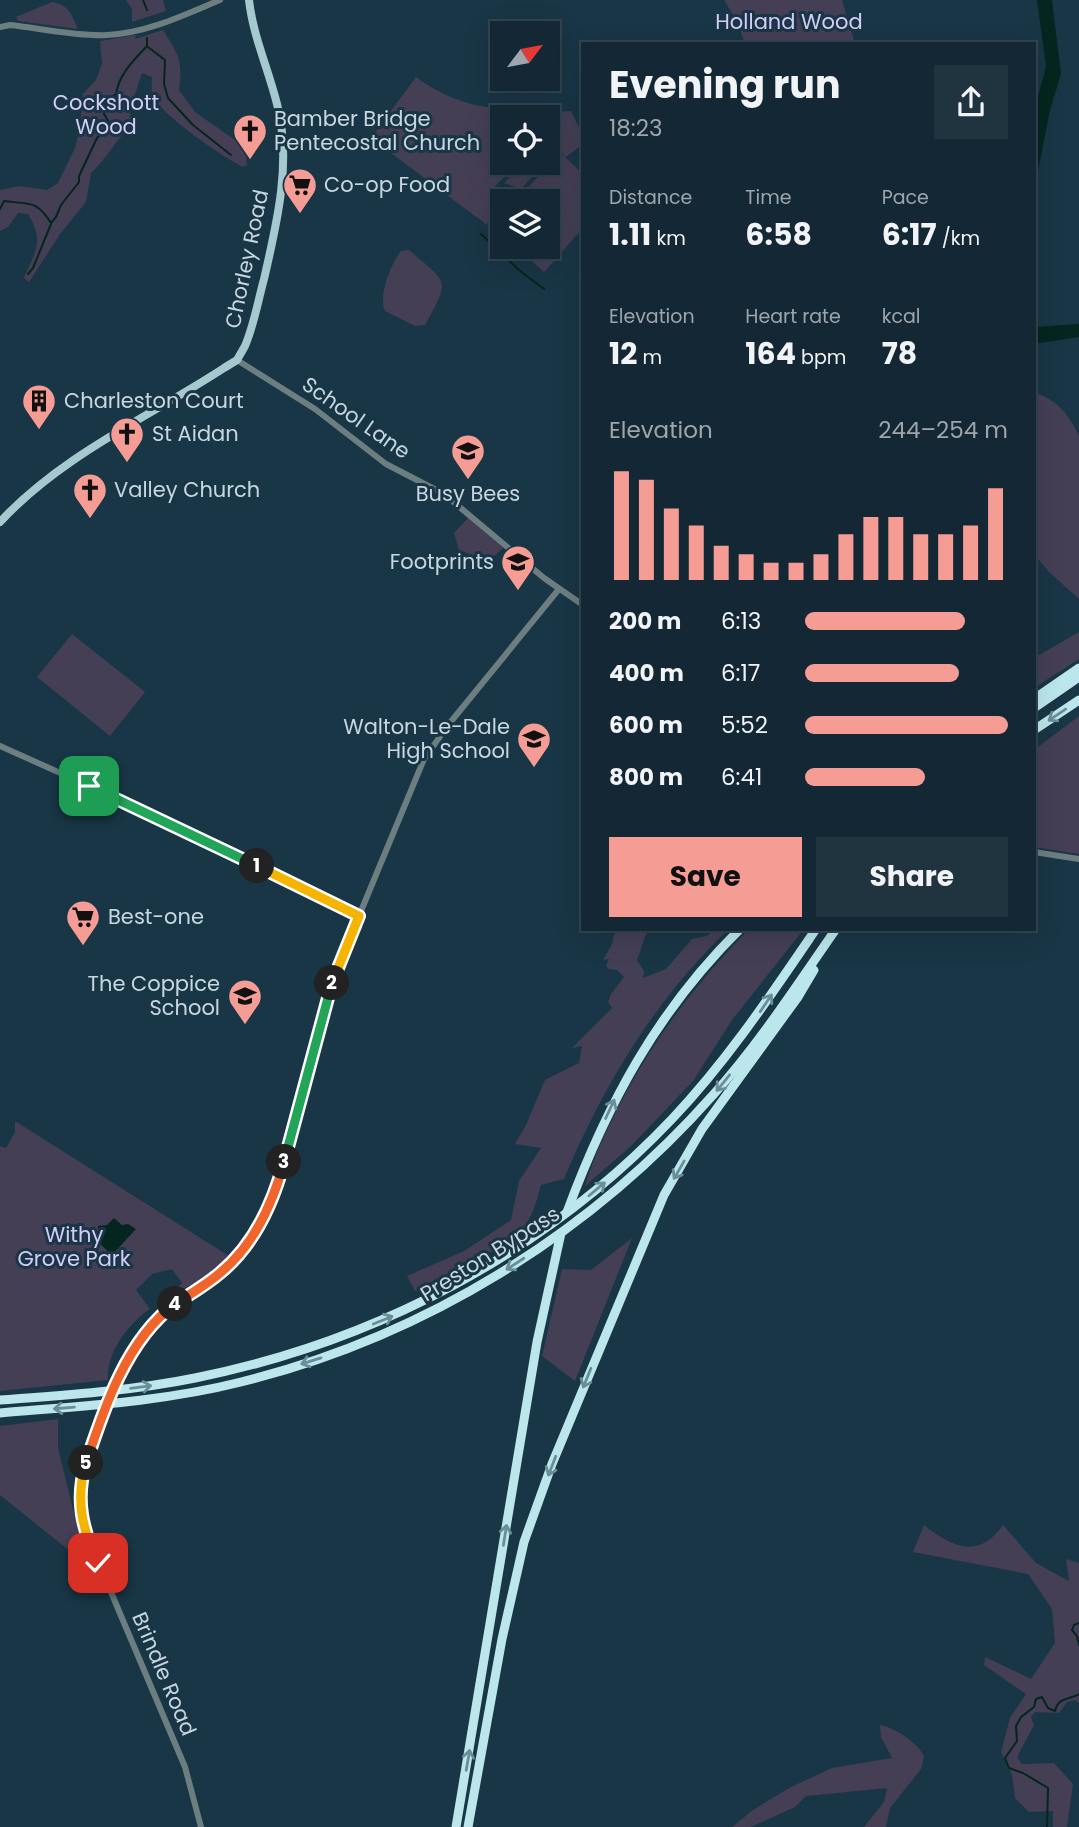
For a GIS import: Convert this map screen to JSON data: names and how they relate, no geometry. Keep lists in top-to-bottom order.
{
  "streets": {
    "highway": ["Preston Bypass"],
    "main road": ["Chorley Road"],
    "street": ["School Lane", "Brindle Road"]
  },
  "crossings": [
    ["Chorley Road", "School Lane"],
    ["School Lane", "Brindle Road"]
  ],
  "parks": ["Holland Wood", "Cockshott Wood", "Withy Grove Park"],
  "places": {
    "church": ["Bamber Bridge Pentecostal Church", "St Aidan", "Valley Church"],
    "supermarket": ["Co-op Food", "Best-one"],
    "building": ["Charleston Court"],
    "school or university": [
      "Busy Bees",
      "Footprints",
      "Walton-Le-Dale High School",
      "The Coppice School"
    ]
  },
  "north": "top right",
  "page": {
    "heading": ["Evening run", "18:23"],
    "stats": [
      ["Distance", "1.11 km"],
      ["Time", "6:58"],
      ["Pace", "6:17 /km"],
      ["Elevation", "12 m"],
      ["Heart rate", "164 bpm"],
      ["kcal", "78"]
    ],
    "chart": ["Elevation", "244–254 m"],
    "list": [
      {
        "name": "200 m",
        "note": "6:13"
      },
      {
        "name": "400 m",
        "note": "6:17"
      },
      {
        "name": "600 m",
        "note": "5:52"
      },
      {
        "name": "800 m",
        "note": "6:41"
      }
    ],
    "buttons": ["Save", "Share"],
    "pins": [
      "1",
      "2",
      "3",
      "4",
      "5"
    ]
  }
}
